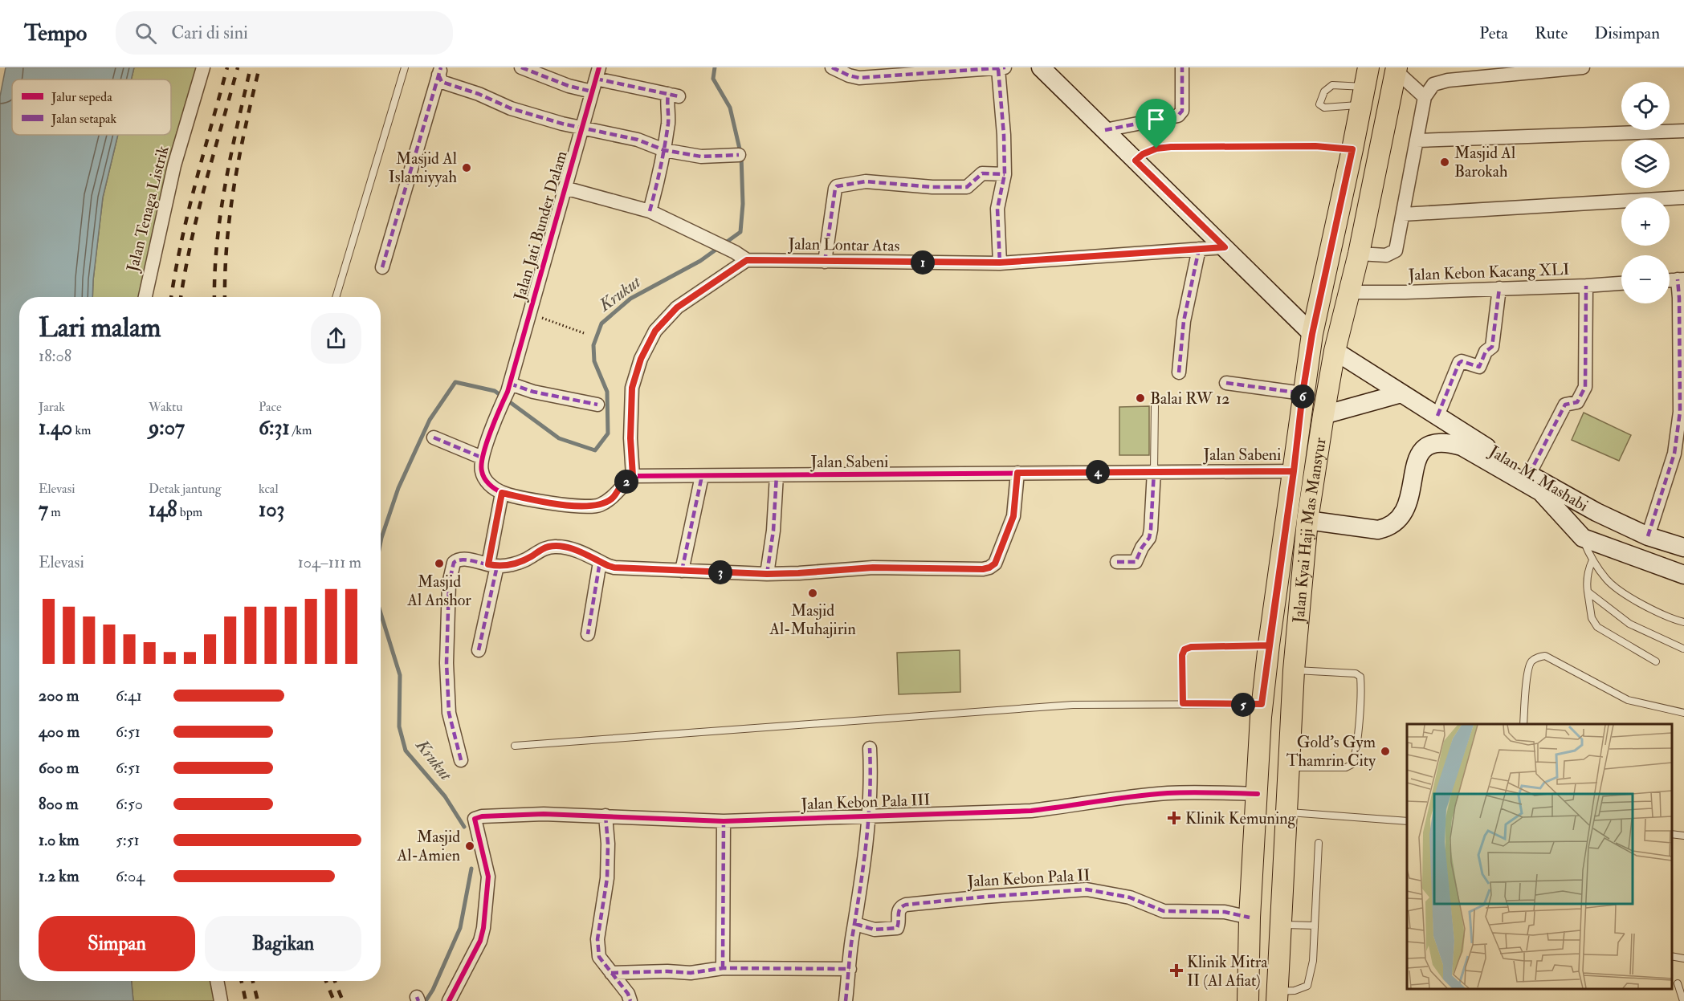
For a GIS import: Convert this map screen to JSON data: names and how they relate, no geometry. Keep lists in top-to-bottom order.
{
  "streets": {
    "main road": ["Jalan Kyai Haji Mas Mansyur"],
    "street": [
      "Jalan Tenaga Listrik",
      "Jalan Jati Bunder Dalam",
      "Jalan Lontar Atas",
      "Jalan Kebon Kacang XLI",
      "Jalan Sabeni",
      "Jalan M. Mashabi",
      "Jalan Kebon Pala III",
      "Jalan Kebon Pala II"
    ]
  },
  "crossings": [
    ["Jalan Kebon Kacang XLI", "Jalan Kyai Haji Mas Mansyur"],
    ["Jalan Sabeni", "Jalan Kyai Haji Mas Mansyur"],
    ["Jalan M. Mashabi", "Jalan Kyai Haji Mas Mansyur"],
    ["Jalan Kyai Haji Mas Mansyur", "Jalan Kebon Pala III"],
    ["Jalan Kyai Haji Mas Mansyur", "Jalan Kebon Pala II"]
  ],
  "water": ["Krukut"],
  "places": {
    "other": [
      "Masjid Al Barokah",
      "Masjid Al Islamiyyah",
      "Balai RW 12",
      "Masjid Al Anshor",
      "Masjid Al-Muhajirin",
      "Gold's Gym Thamrin City",
      "Masjid Al-Amien"
    ],
    "health": ["Klinik Kemuning", "Klinik Mitra II (Al Afiat)"]
  },
  "legend": ["Jalur sepeda", "Jalan setapak"],
  "page": {
    "header": "Tempo",
    "search": "Cari di sini",
    "nav": ["Peta", "Rute", "Disimpan"],
    "map_buttons": ["+", "−"],
    "pins": [
      "1",
      "6",
      "4",
      "2",
      "3",
      "5"
    ],
    "heading": ["Lari malam", "18:08"],
    "stats": [
      ["Jarak", "1.40 km"],
      ["Waktu", "9:07"],
      ["Pace", "6:31 /km"],
      ["Elevasi", "7 m"],
      ["Detak jantung", "148 bpm"],
      ["kcal", "103"]
    ],
    "chart": ["Elevasi", "104–111 m"],
    "list": [
      {
        "name": "200 m",
        "note": "6:41"
      },
      {
        "name": "400 m",
        "note": "6:51"
      },
      {
        "name": "600 m",
        "note": "6:51"
      },
      {
        "name": "800 m",
        "note": "6:50"
      },
      {
        "name": "1.0 km",
        "note": "5:51"
      },
      {
        "name": "1.2 km",
        "note": "6:04"
      }
    ],
    "buttons": ["Simpan", "Bagikan"]
  }
}
